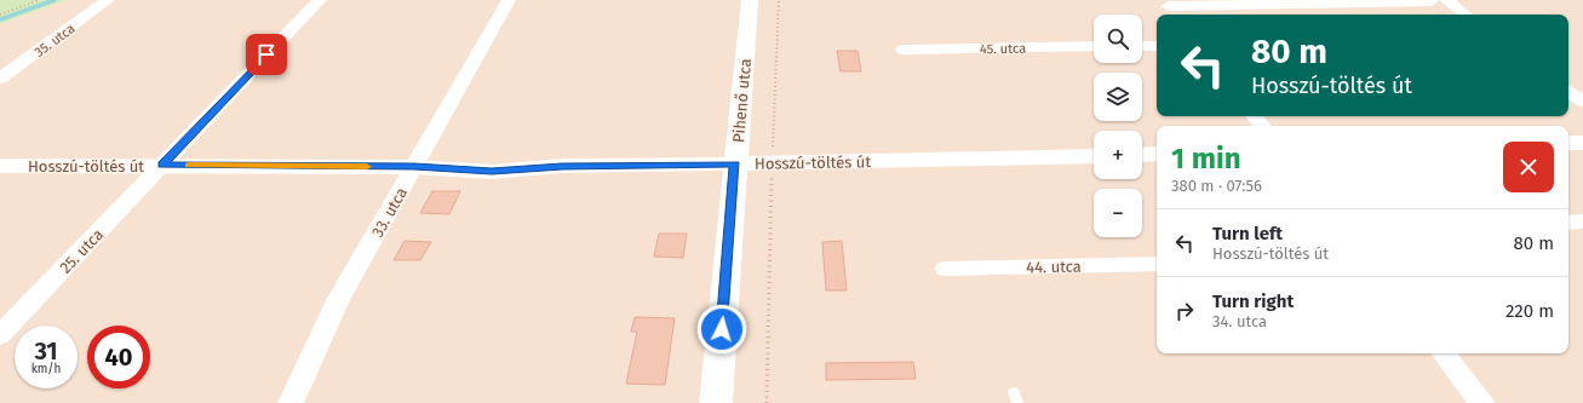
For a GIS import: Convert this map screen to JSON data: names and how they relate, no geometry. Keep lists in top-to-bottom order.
{
  "streets": {
    "street": [
      "35. utca",
      "45. utca",
      "Pihenő utca",
      "Hosszú-töltés út",
      "33. utca",
      "25. utca",
      "44. utca"
    ]
  },
  "crossings": [
    ["Pihenő utca", "Hosszú-töltés út"],
    ["Hosszú-töltés út", "33. utca"],
    ["Hosszú-töltés út", "25. utca"]
  ],
  "page": {
    "map_buttons": ["+", "−"],
    "turn": ["80 m", "Hosszú-töltés út"],
    "heading": ["1 min", "380 m · 07:56"],
    "list": [
      {
        "name": "Turn left",
        "note": "Hosszú-töltés út",
        "value": "80 m"
      },
      {
        "name": "Turn right",
        "note": "34. utca",
        "value": "220 m"
      }
    ],
    "speed": "31 km/h",
    "limit": "40"
  }
}
